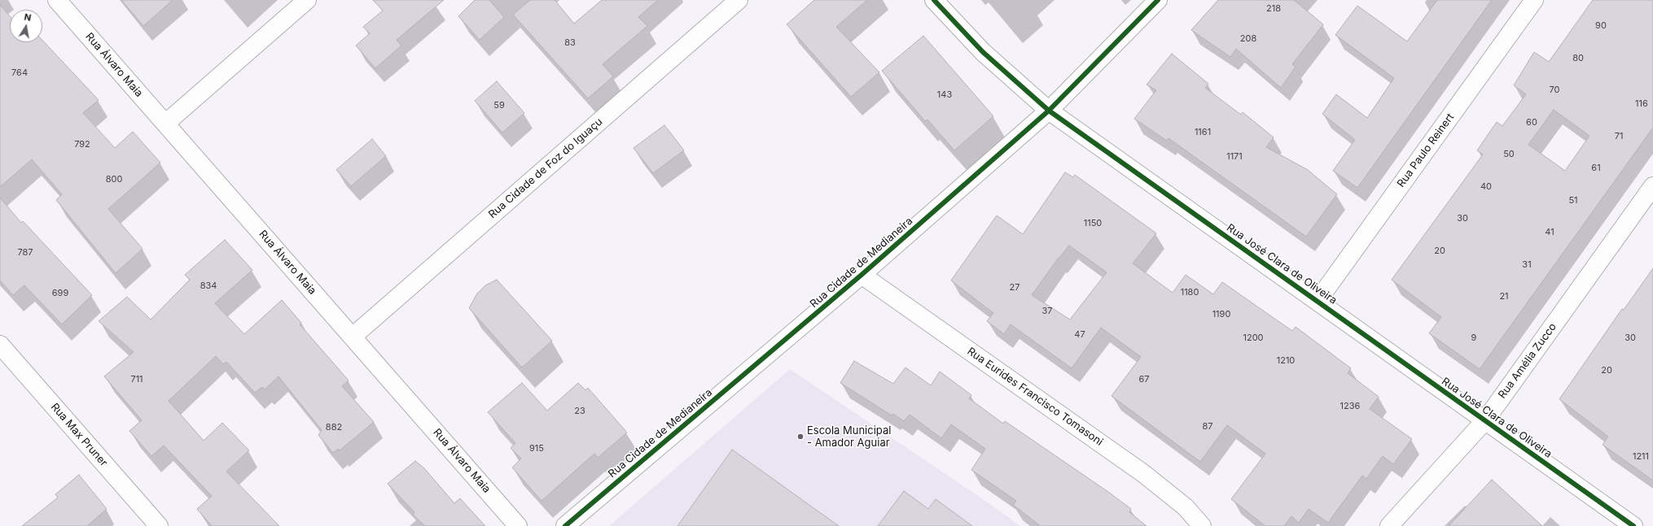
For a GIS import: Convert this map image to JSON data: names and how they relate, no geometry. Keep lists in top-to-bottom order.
{
  "streets": {
    "street": [
      "Rua Álvaro Maia",
      "Rua Paulo Reinert",
      "Rua Cidade de Foz do Iguaçu",
      "Rua Cidade de Medianeira",
      "Rua José Clara de Oliveira",
      "Rua Amélia Zucco",
      "Rua Eurides Francisco Tomasoni",
      "Rua Max Pruner"
    ]
  },
  "crossings": [
    ["Rua Álvaro Maia", "Rua Cidade de Foz do Iguaçu"],
    ["Rua Paulo Reinert", "Rua José Clara de Oliveira"],
    ["Rua Cidade de Medianeira", "Rua José Clara de Oliveira"],
    ["Rua Cidade de Medianeira", "Rua Eurides Francisco Tomasoni"],
    ["Rua José Clara de Oliveira", "Rua Amélia Zucco"]
  ],
  "places": ["Escola Municipal - Amador Aguiar"],
  "house_numbers": [
    "218",
    "90",
    "208",
    "83",
    "80",
    "764",
    "70",
    "143",
    "116",
    "59",
    "60",
    "1161",
    "71",
    "792",
    "50",
    "1171",
    "61",
    "800",
    "40",
    "51",
    "30",
    "1150",
    "41",
    "20",
    "787",
    "31",
    "834",
    "27",
    "1180",
    "699",
    "21",
    "37",
    "1190",
    "47",
    "1200",
    "9",
    "30",
    "1210",
    "20",
    "711",
    "67",
    "1236",
    "23",
    "87",
    "882",
    "915",
    "1211"
  ],
  "north": "top"
}
